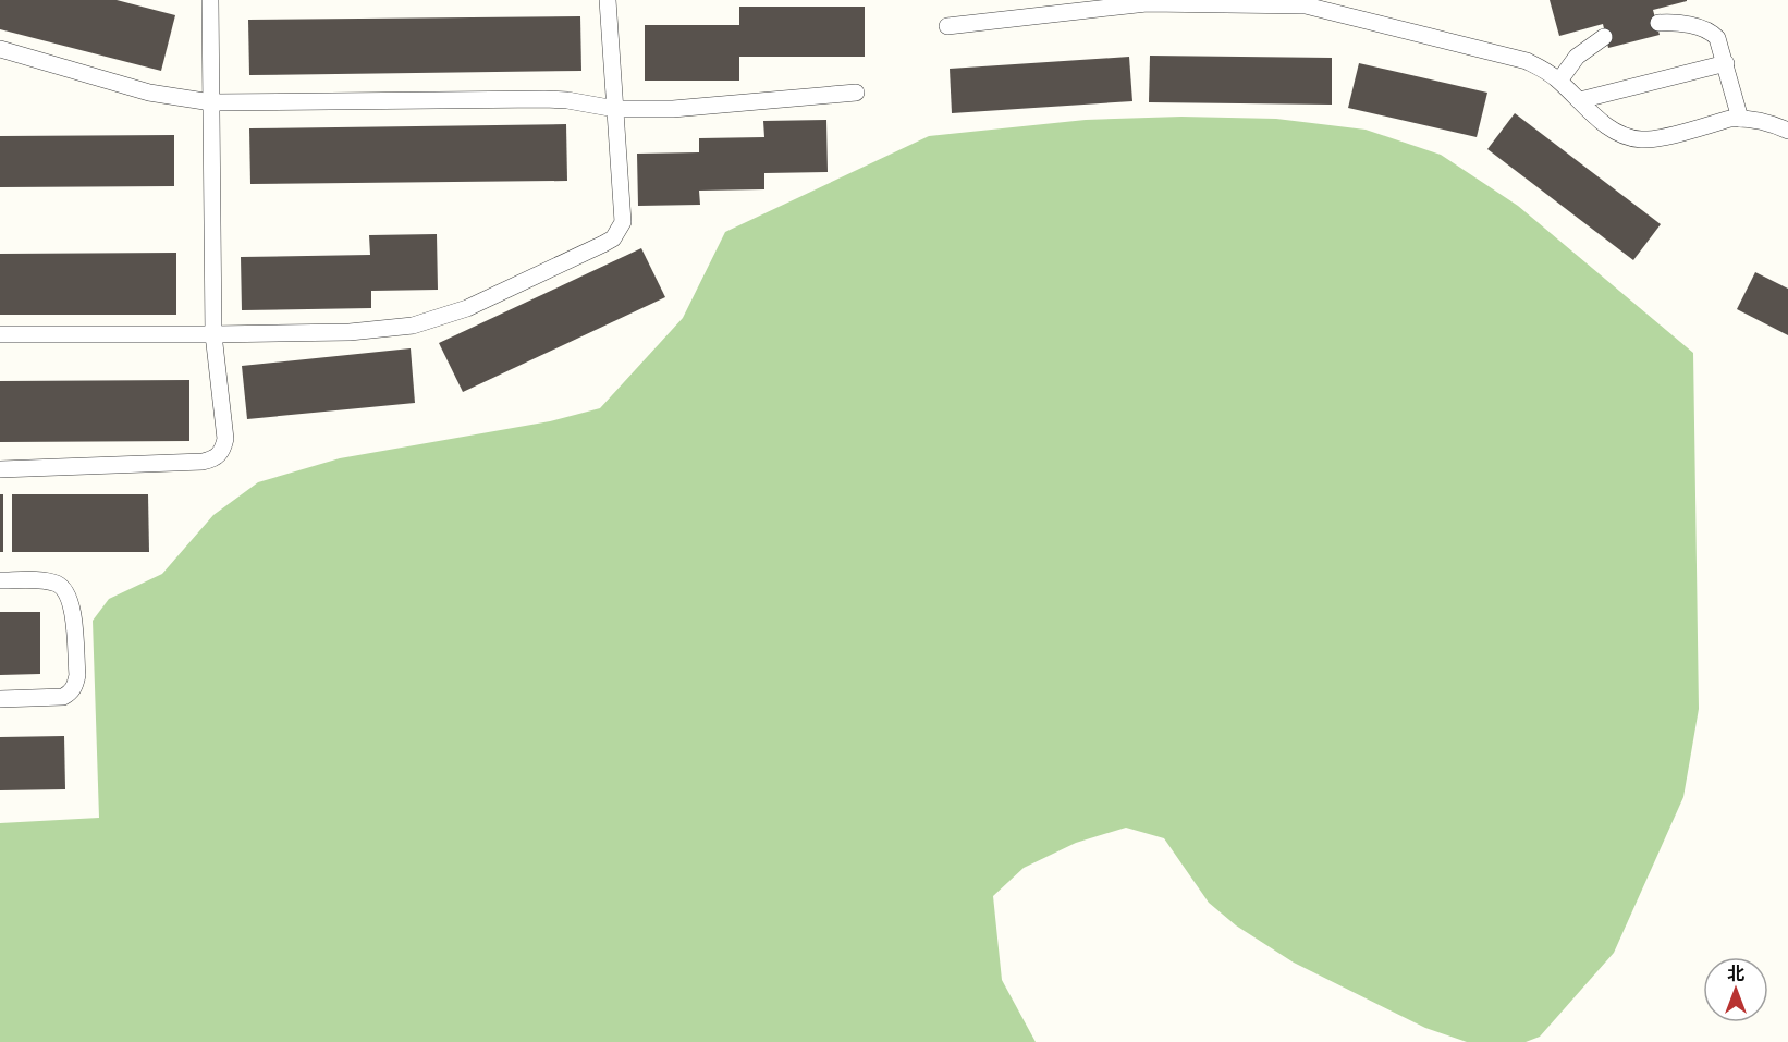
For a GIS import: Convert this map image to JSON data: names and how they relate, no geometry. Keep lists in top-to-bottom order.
{
  "north": "top"
}
